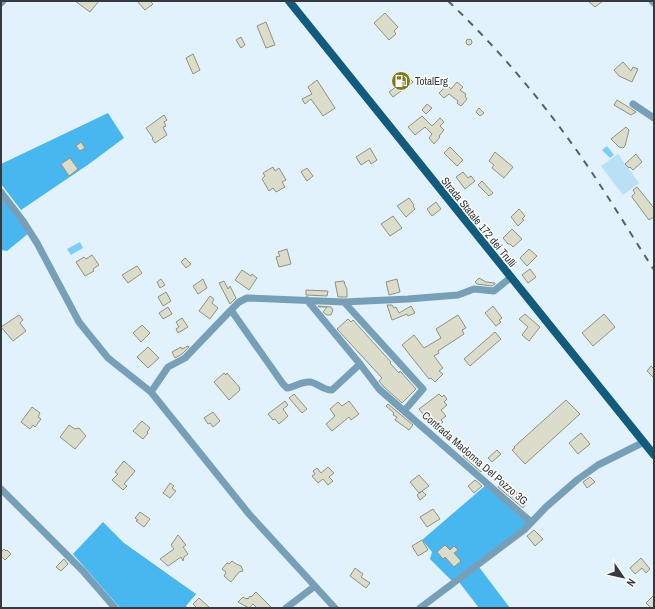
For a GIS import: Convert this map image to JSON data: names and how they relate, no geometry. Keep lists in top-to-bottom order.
{
  "streets": {
    "main road": ["Strada Statale 172 dei Trulli"],
    "street": ["Contrada Madonna Del Pozzo 3G"]
  },
  "places": {
    "fuel station": ["TotalErg"]
  },
  "north": "bottom right"
}
